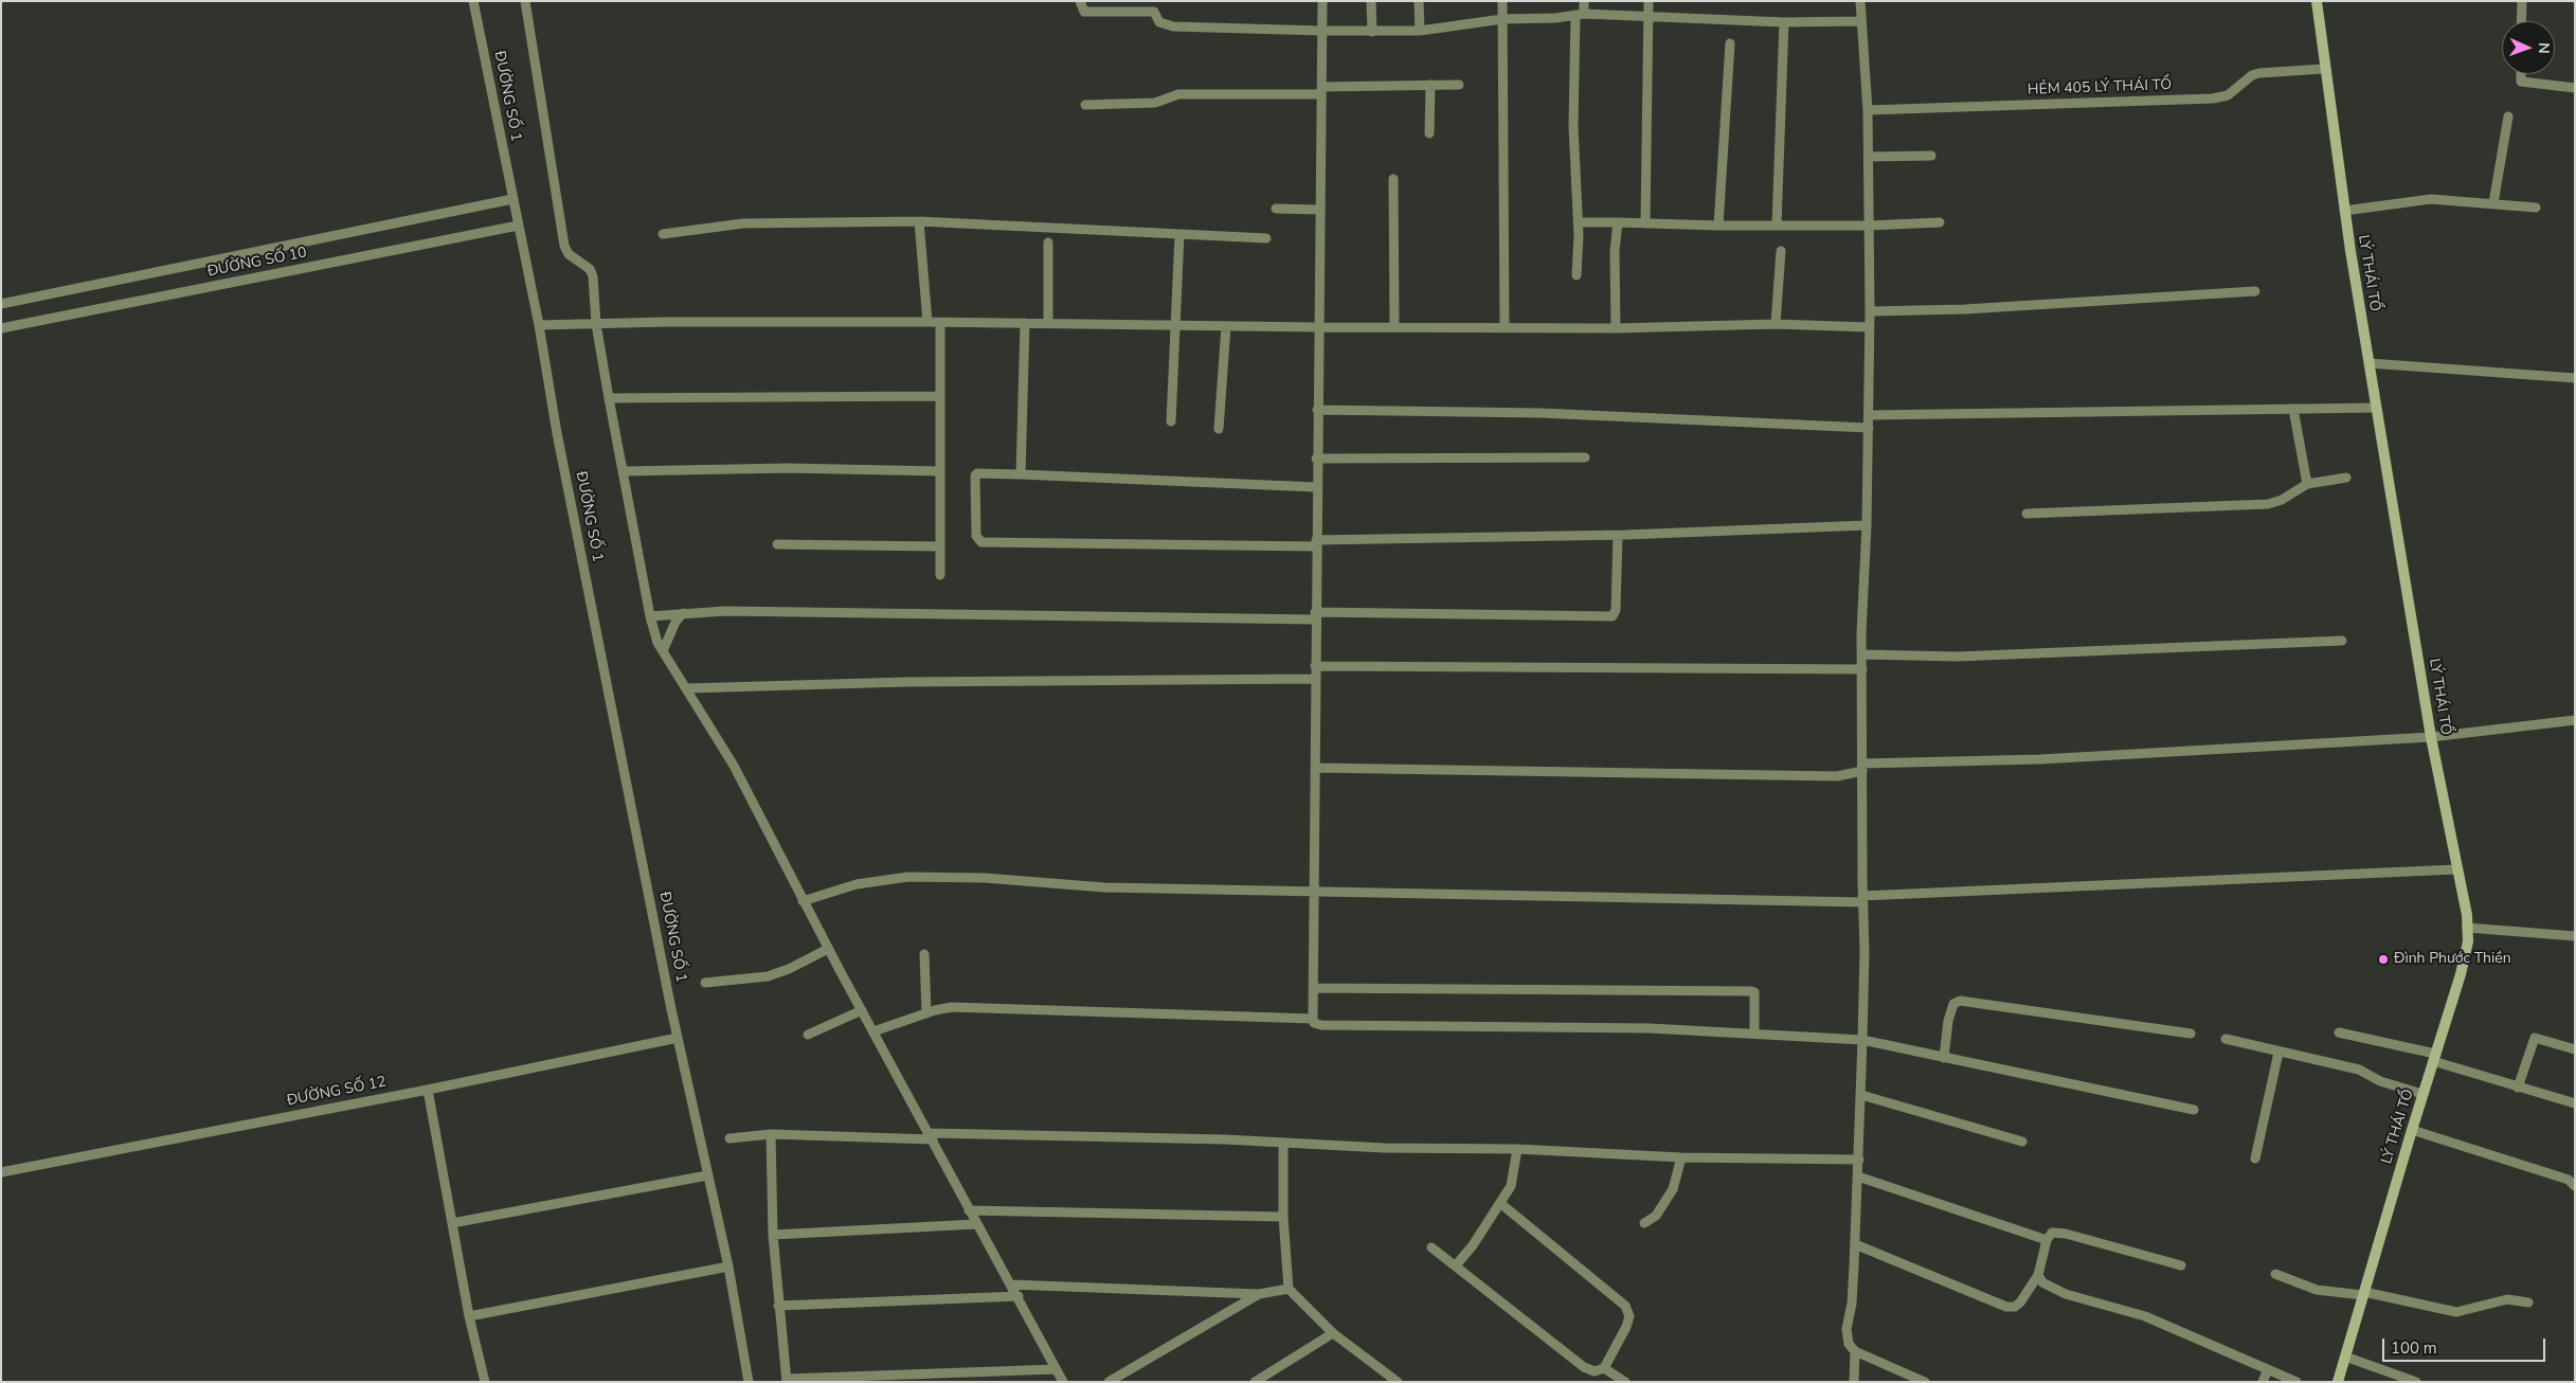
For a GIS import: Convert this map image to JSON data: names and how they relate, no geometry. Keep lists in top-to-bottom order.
{
  "streets": {
    "main road": ["LÝ THÁI TỔ"],
    "street": [
      "HẺM 405 LÝ THÁI TỔ",
      "ĐƯỜNG SỐ 1",
      "ĐƯỜNG SỐ 10",
      "ĐƯỜNG SỐ 12"
    ]
  },
  "crossings": [
    ["HẺM 405 LÝ THÁI TỔ", "LÝ THÁI TỔ"],
    ["ĐƯỜNG SỐ 1", "ĐƯỜNG SỐ 10"],
    ["ĐƯỜNG SỐ 1", "ĐƯỜNG SỐ 12"]
  ],
  "places": ["Đình Phước Thiền"],
  "scale_bar": "100 m",
  "north": "right"
}
